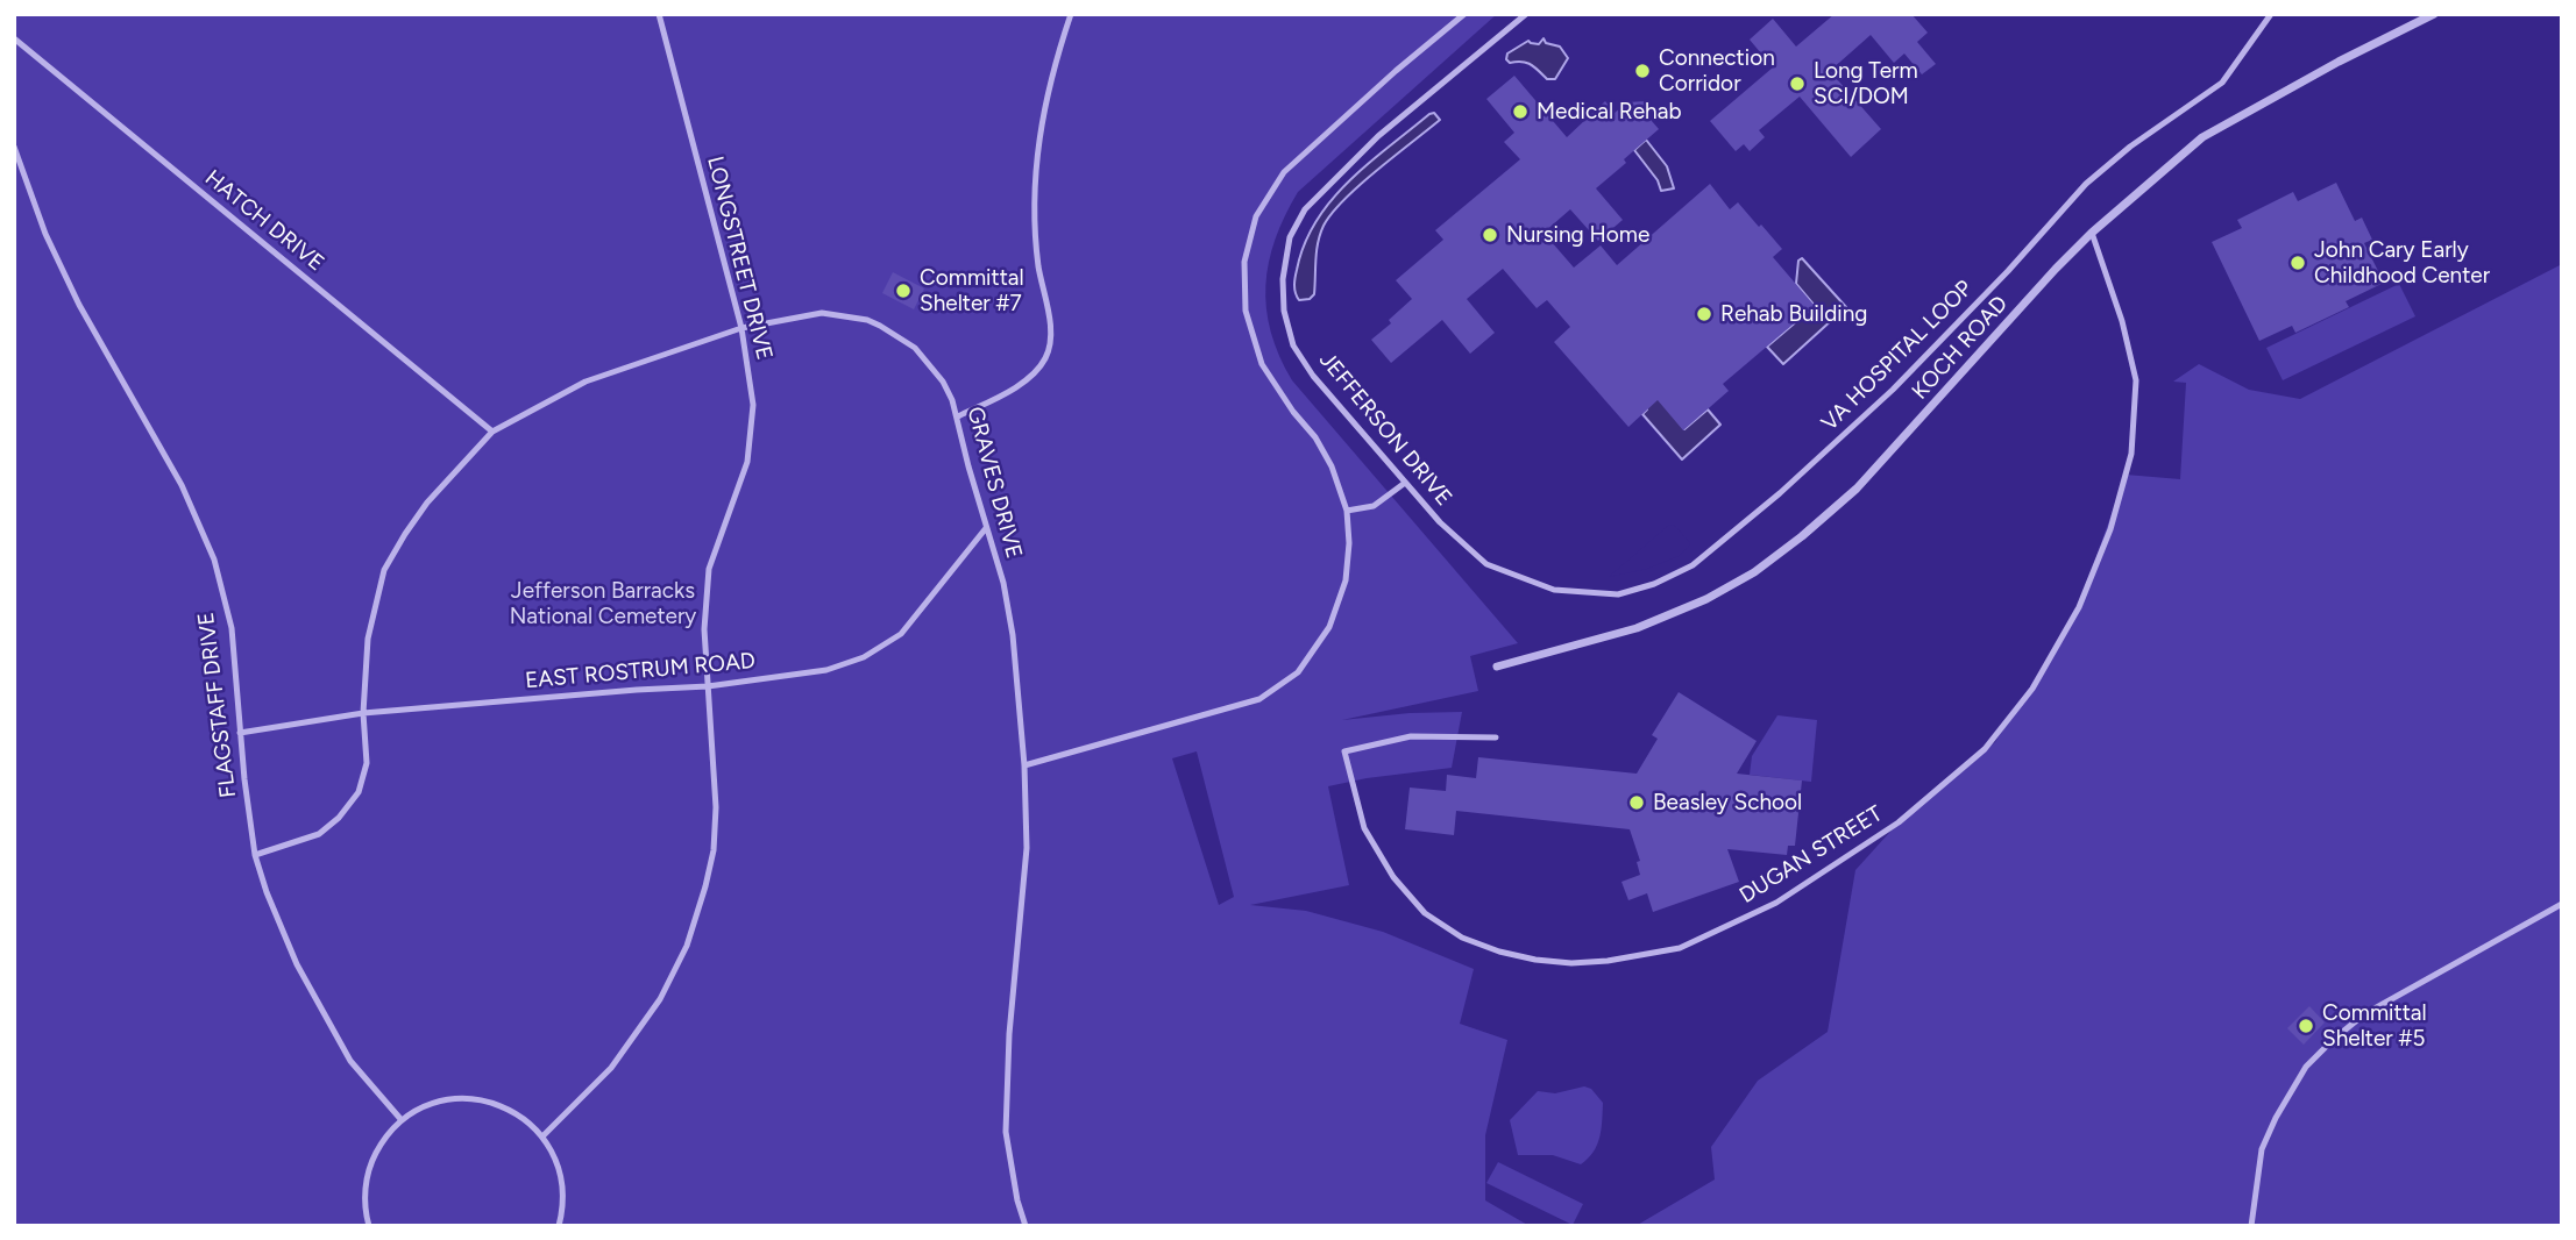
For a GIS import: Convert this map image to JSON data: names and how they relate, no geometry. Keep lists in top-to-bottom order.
{
  "streets": {
    "street": ["KOCH ROAD"],
    "lane": [
      "HATCH DRIVE",
      "LONGSTREET DRIVE",
      "VA HOSPITAL LOOP",
      "JEFFERSON DRIVE",
      "GRAVES DRIVE",
      "EAST ROSTRUM ROAD",
      "FLAGSTAFF DRIVE",
      "DUGAN STREET"
    ]
  },
  "crossings": [
    ["HATCH DRIVE", "GRAVES DRIVE"],
    ["LONGSTREET DRIVE", "GRAVES DRIVE"],
    ["LONGSTREET DRIVE", "EAST ROSTRUM ROAD"],
    ["KOCH ROAD", "DUGAN STREET"],
    ["VA HOSPITAL LOOP", "JEFFERSON DRIVE"],
    ["GRAVES DRIVE", "EAST ROSTRUM ROAD"],
    ["GRAVES DRIVE", "FLAGSTAFF DRIVE"],
    ["EAST ROSTRUM ROAD", "FLAGSTAFF DRIVE"]
  ],
  "parks": ["Jefferson Barracks National Cemetery"],
  "places": [
    "Connection Corridor",
    "Long Term SCI/DOM",
    "Medical Rehab",
    "Nursing Home",
    "John Cary Early Childhood Center",
    "Committal Shelter #7",
    "Rehab Building",
    "Beasley School",
    "Committal Shelter #5"
  ]
}
